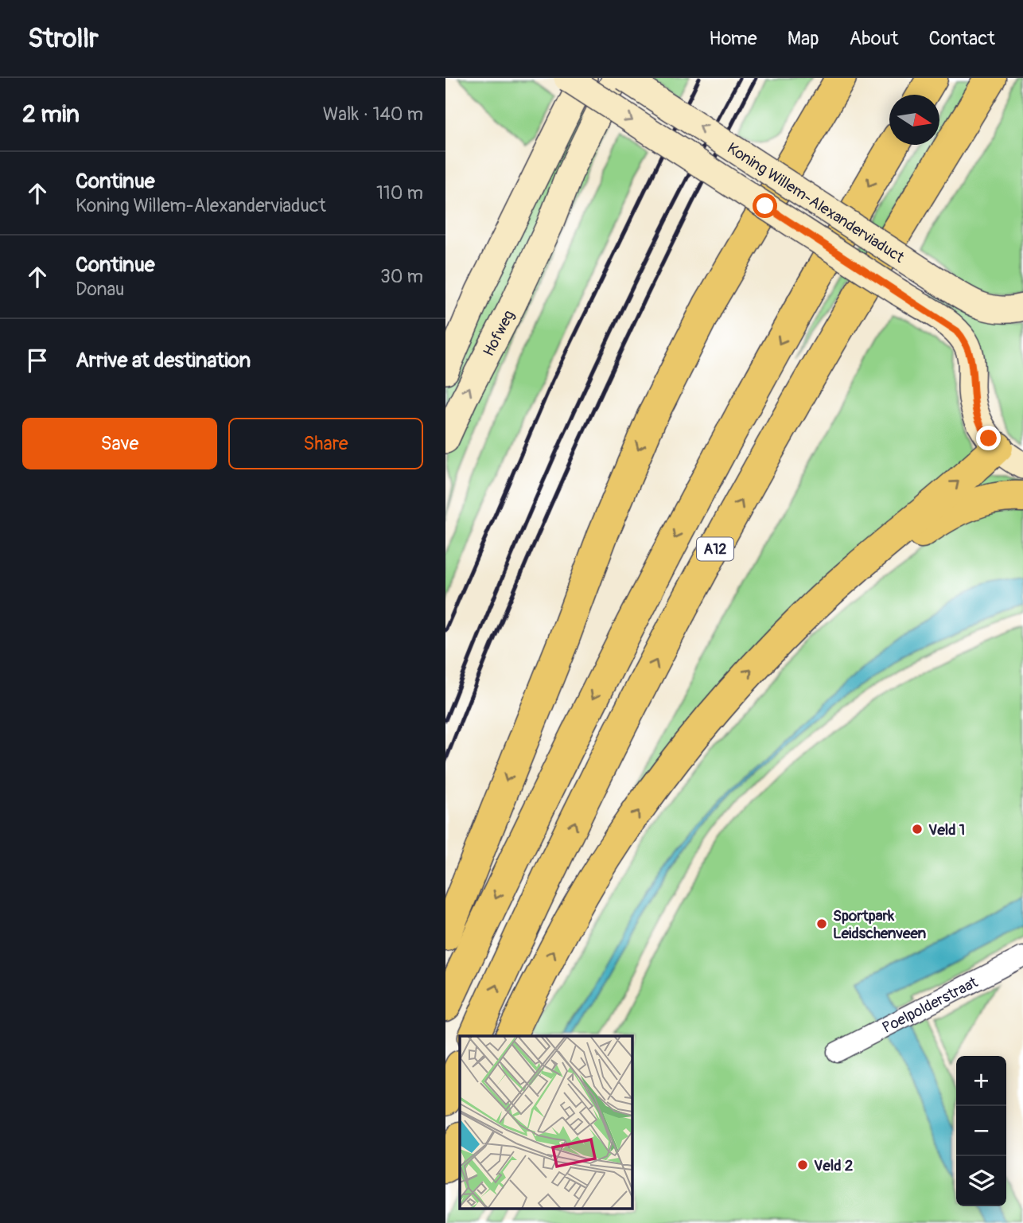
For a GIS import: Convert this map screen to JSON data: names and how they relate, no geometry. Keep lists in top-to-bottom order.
{
  "streets": {
    "highway": ["A12"],
    "main road": ["Koning Willem-Alexanderviaduct", "Hofweg"],
    "street": ["Poelpolderstraat"]
  },
  "places": ["Veld 1", "Sportpark Leidschenveen", "Veld 2"],
  "north": "right",
  "page": {
    "header": "Strollr",
    "nav": [
      "Home",
      "Map",
      "About",
      "Contact"
    ],
    "heading": ["2 min", "Walk · 140 m"],
    "list": [
      ["Continue", "Koning Willem-Alexanderviaduct", "110 m"],
      ["Continue", "Donau", "30 m"],
      "Arrive at destination"
    ],
    "buttons": ["Save", "Share"],
    "map_buttons": ["+", "−"]
  }
}
